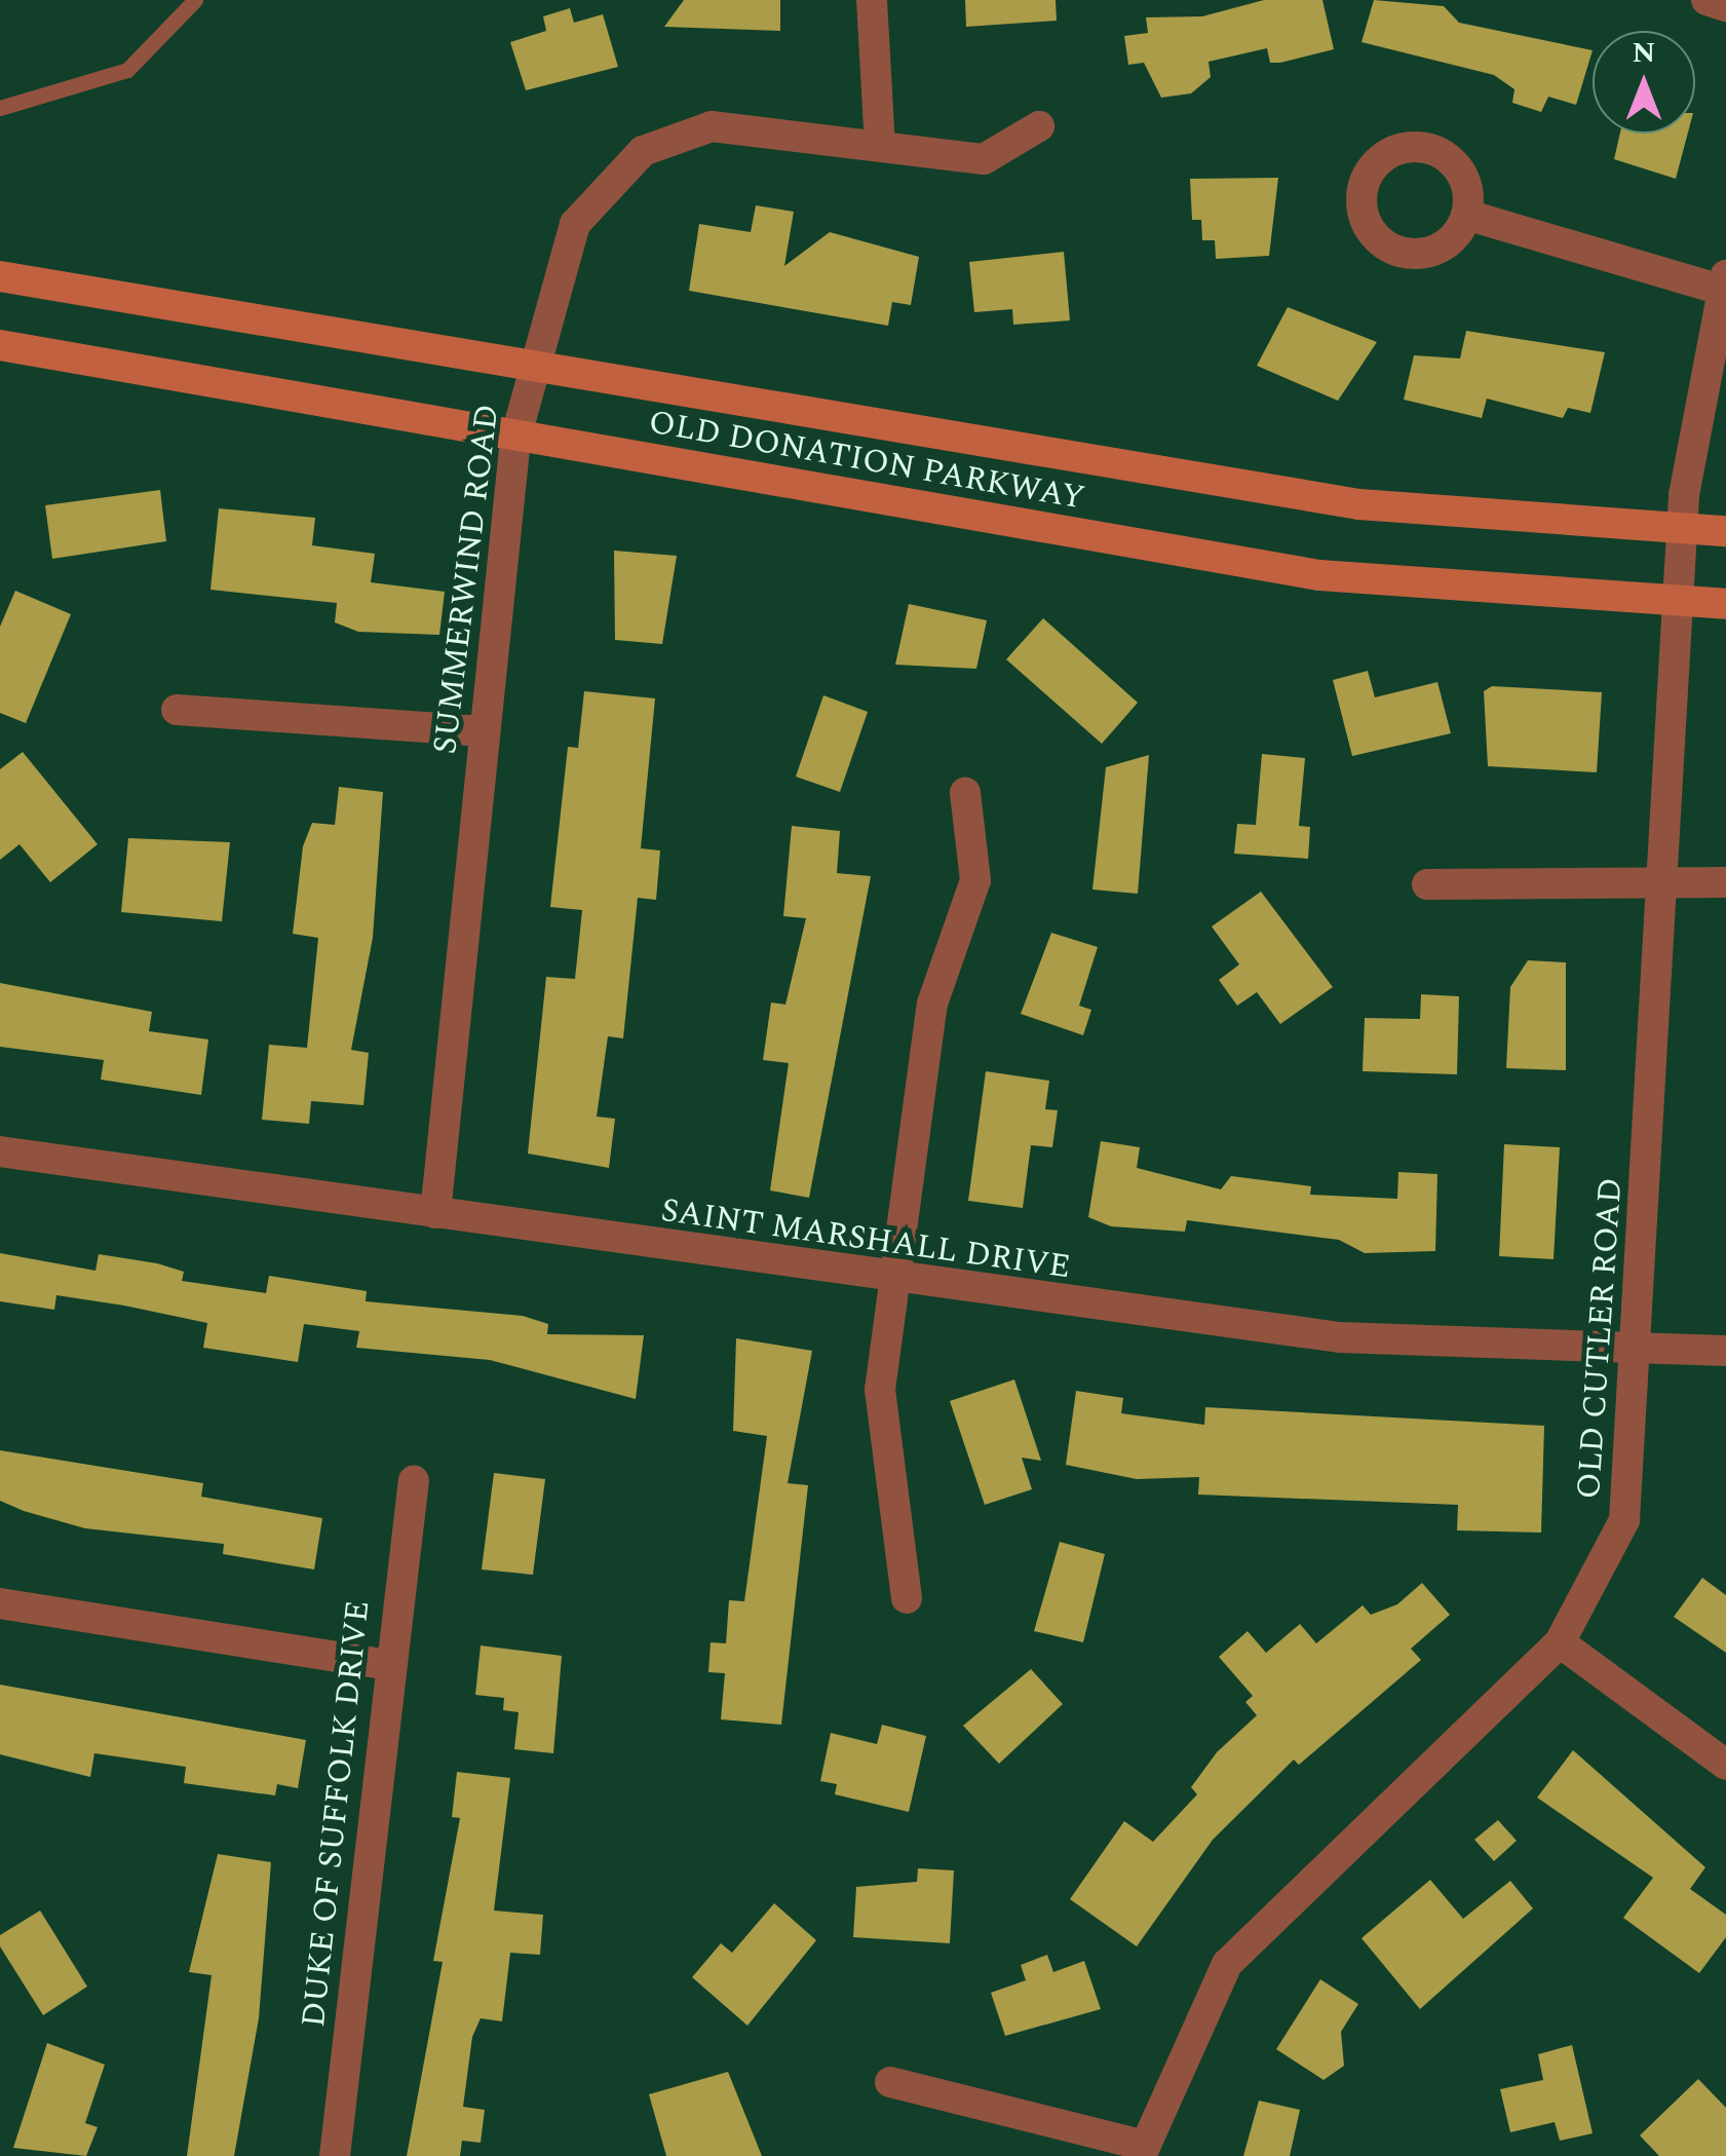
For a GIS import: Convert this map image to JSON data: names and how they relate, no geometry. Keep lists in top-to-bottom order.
{
  "streets": {
    "street": [
      "OLD DONATION PARKWAY",
      "SUMMERWIND ROAD",
      "SAINT MARSHALL DRIVE",
      "OLD CUTLER ROAD",
      "DUKE OF SUFFOLK DRIVE"
    ]
  },
  "crossings": [
    ["OLD DONATION PARKWAY", "SUMMERWIND ROAD"],
    ["OLD DONATION PARKWAY", "OLD CUTLER ROAD"],
    ["SUMMERWIND ROAD", "SAINT MARSHALL DRIVE"],
    ["SAINT MARSHALL DRIVE", "OLD CUTLER ROAD"]
  ],
  "north": "top"
}
